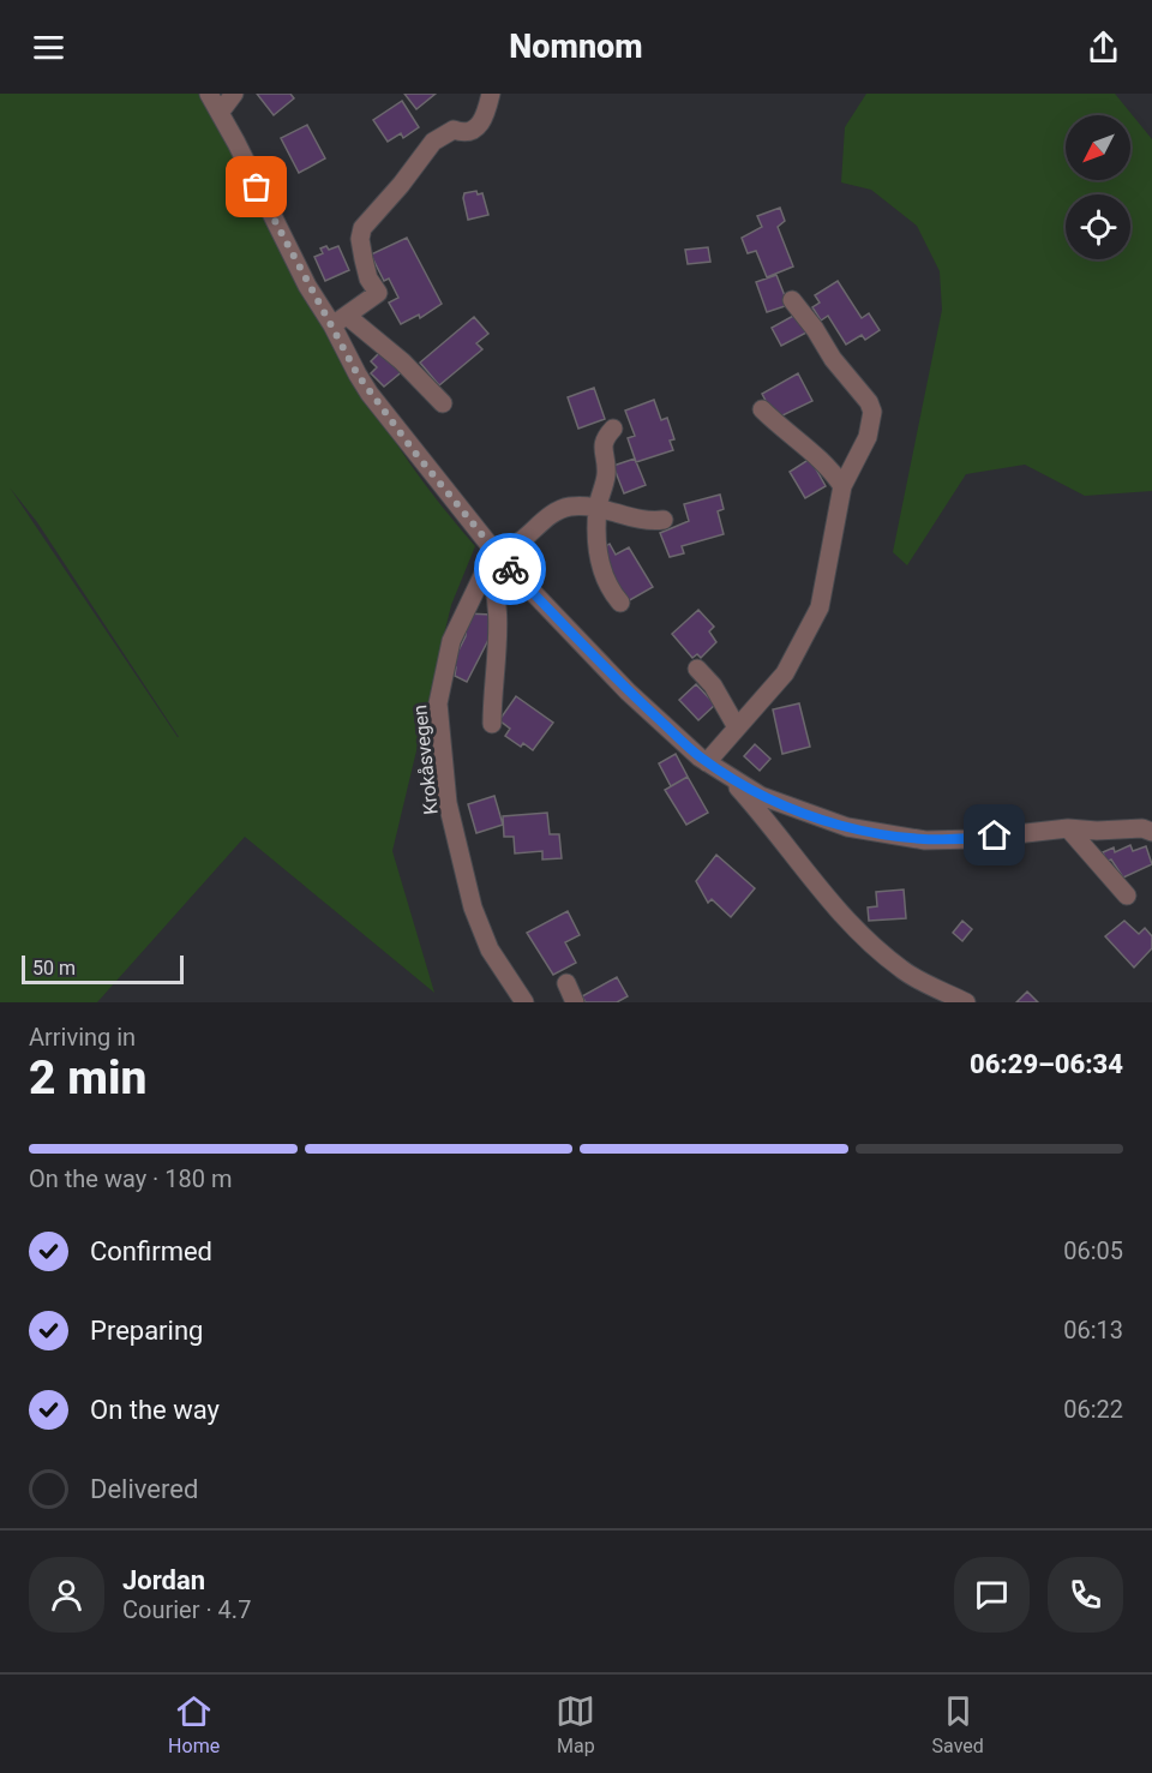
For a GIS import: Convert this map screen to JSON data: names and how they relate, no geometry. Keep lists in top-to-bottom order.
{
  "streets": {
    "street": ["Krokåsvegen"]
  },
  "scale_bar": "50 m",
  "north": "bottom left",
  "page": {
    "header": "Nomnom",
    "scale": "50 m",
    "heading": ["2 min", "Arriving in", "06:29–06:34"],
    "panel": ["Jordan", "Courier · 4.7"],
    "bar": "On the way · 180 m",
    "list": [
      ["Confirmed", "06:05"],
      ["Preparing", "06:13"],
      ["On the way", "06:22"],
      "Delivered"
    ],
    "tabs": ["Home", "Map", "Saved"]
  }
}
